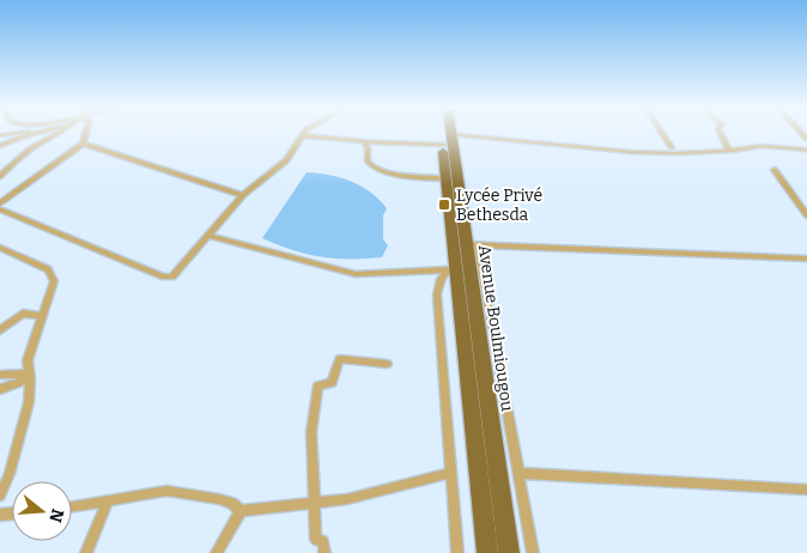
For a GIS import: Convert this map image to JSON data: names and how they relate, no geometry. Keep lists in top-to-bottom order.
{
  "streets": {
    "highway": ["Avenue Boulmiougou"]
  },
  "places": {
    "transit": ["Lycée Privé Bethesda"]
  },
  "north": "right"
}
